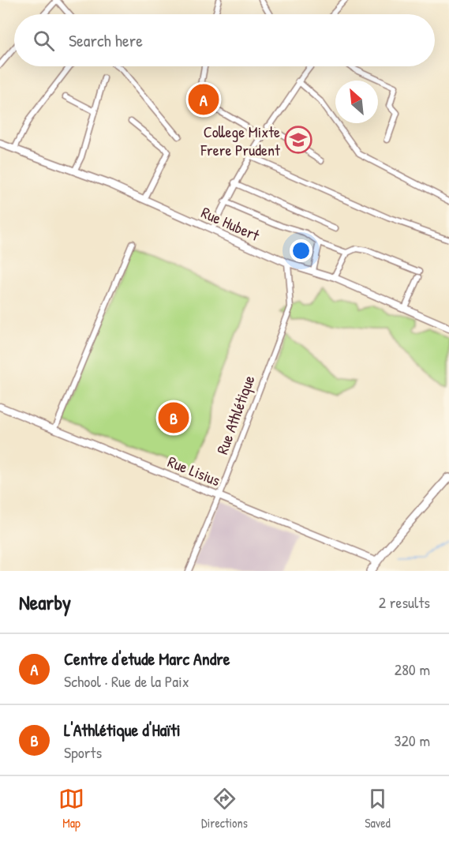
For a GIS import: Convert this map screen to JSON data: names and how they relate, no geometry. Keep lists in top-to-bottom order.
{
  "streets": {
    "street": ["Rue Hubert", "Rue Athlétique", "Rue Lisius"]
  },
  "crossings": [
    ["Rue Hubert", "Rue Athlétique"],
    ["Rue Athlétique", "Rue Lisius"]
  ],
  "places": {
    "school or university": ["College Mixte Frere Prudent"]
  },
  "north": "top left",
  "page": {
    "search": "Search here",
    "pins": ["A", "B"],
    "heading": ["Nearby", "2 results"],
    "list": [
      {
        "mark": "A",
        "name": "Centre d'etude Marc Andre",
        "note": "School · Rue de la Paix",
        "value": "280 m"
      },
      {
        "mark": "B",
        "name": "L'Athlétique d'Haïti",
        "note": "Sports",
        "value": "320 m"
      }
    ],
    "nav": ["Map", "Directions", "Saved"]
  }
}
